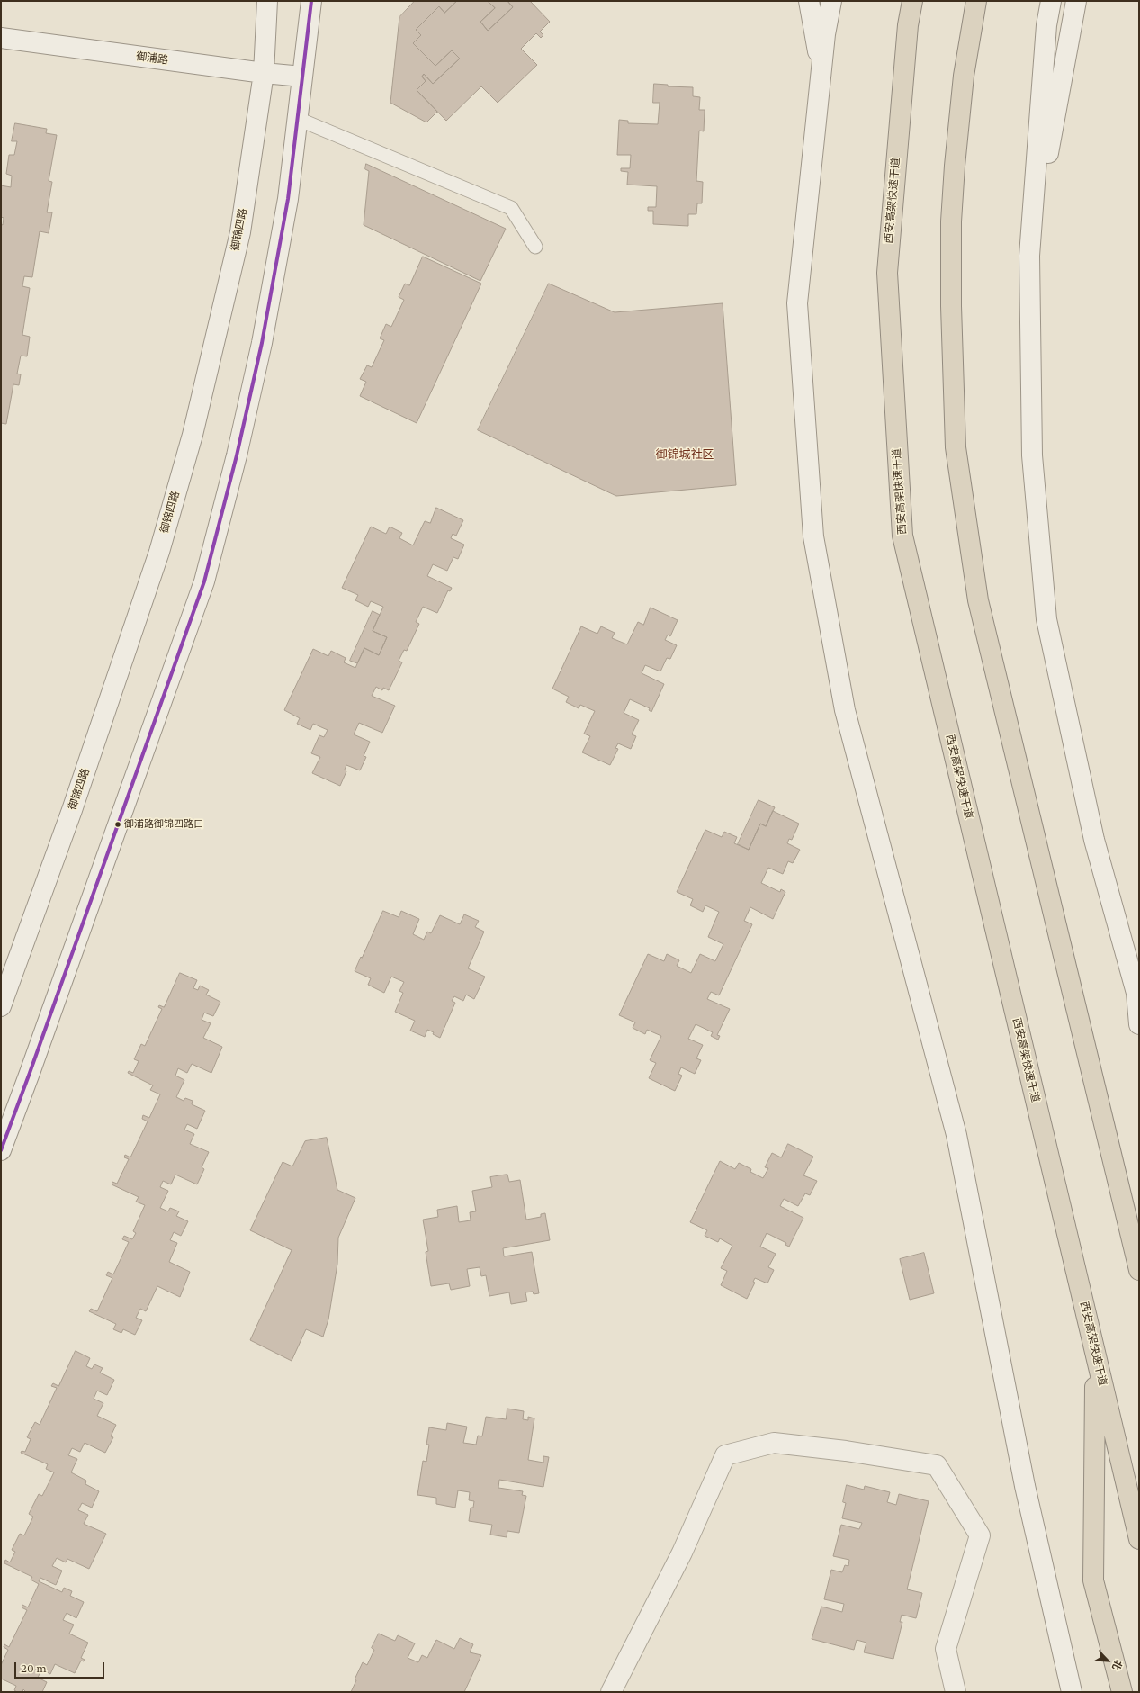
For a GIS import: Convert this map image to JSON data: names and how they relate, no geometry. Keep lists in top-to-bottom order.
{
  "streets": {
    "highway": ["西安高架快速干道"],
    "street": ["御浦路", "御锦四路"]
  },
  "crossings": [
    ["御浦路", "御锦四路"]
  ],
  "districts": ["御锦城社区"],
  "places": ["御浦路御锦四路口"],
  "scale_bar": "20 m",
  "north": "bottom right"
}
